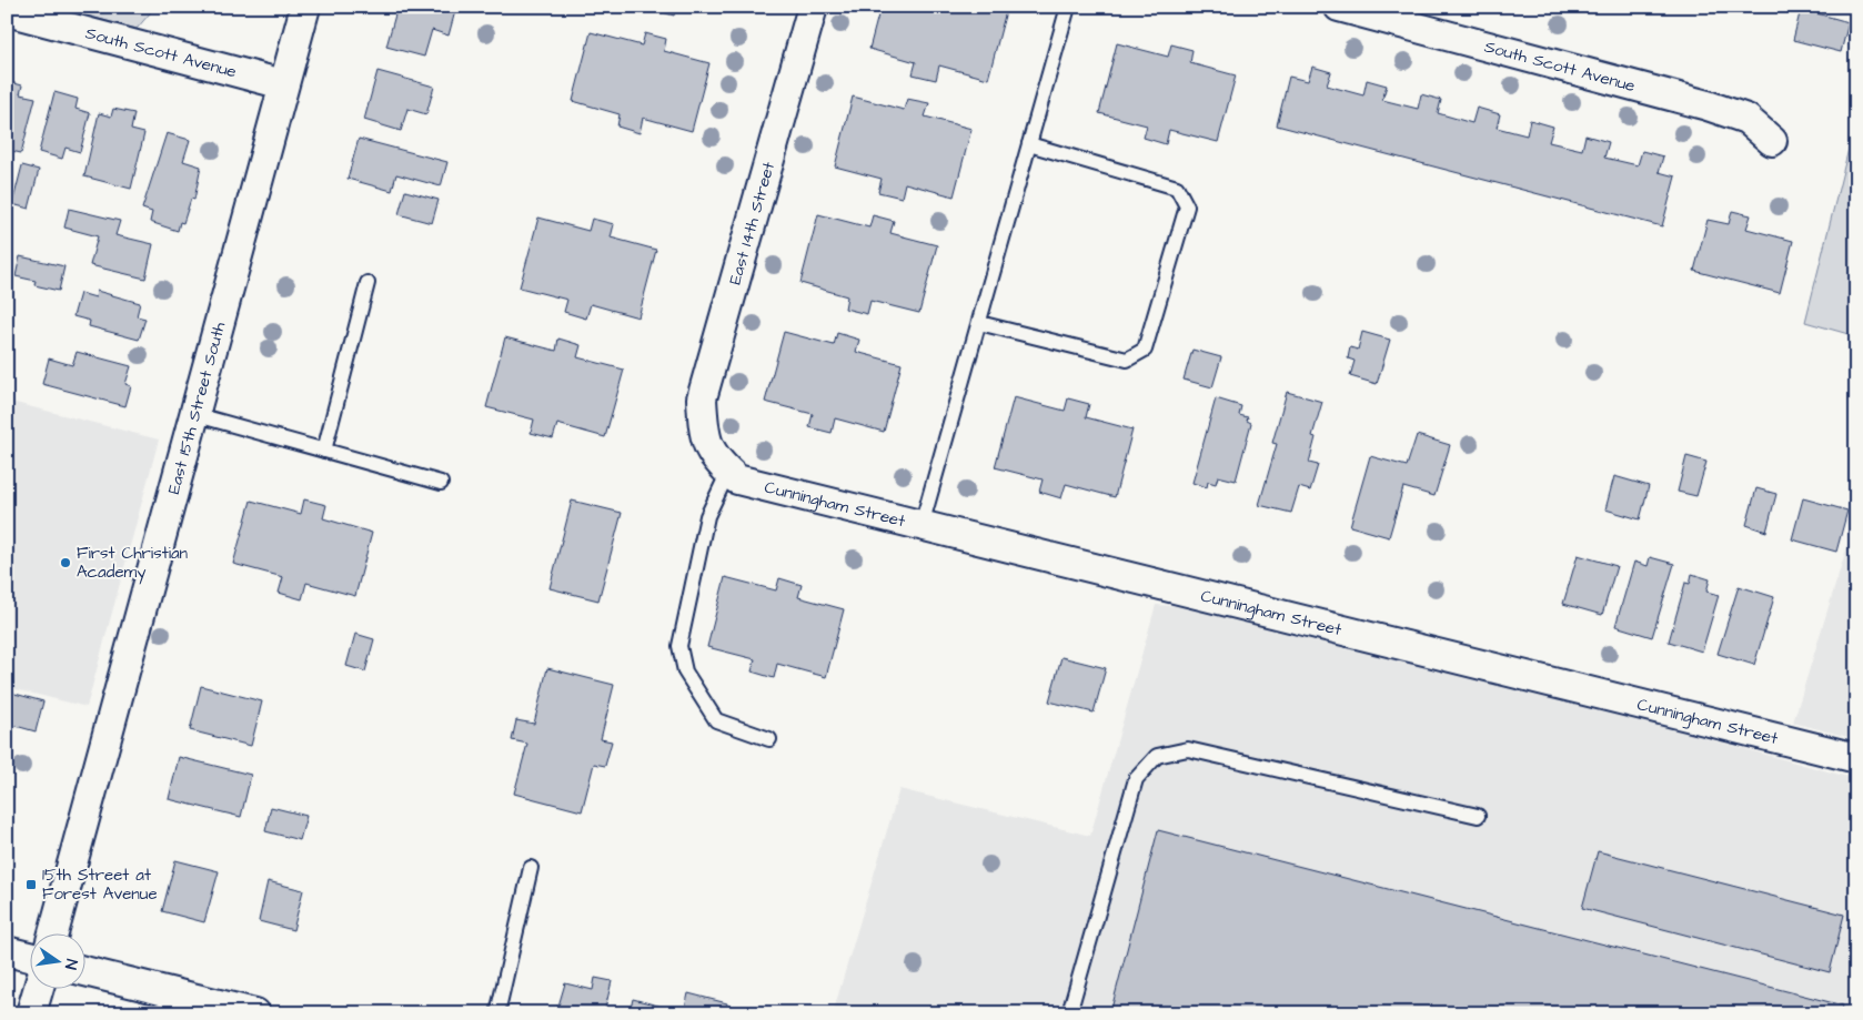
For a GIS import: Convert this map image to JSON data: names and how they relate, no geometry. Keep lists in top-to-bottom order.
{
  "streets": {
    "street": [
      "South Scott Avenue",
      "East 14th Street",
      "East 15th Street South",
      "Cunningham Street"
    ]
  },
  "crossings": [
    ["South Scott Avenue", "East 15th Street South"],
    ["East 14th Street", "Cunningham Street"]
  ],
  "places": {
    "other": ["First Christian Academy"],
    "transit": ["15th Street at Forest Avenue"]
  },
  "north": "right"
}
